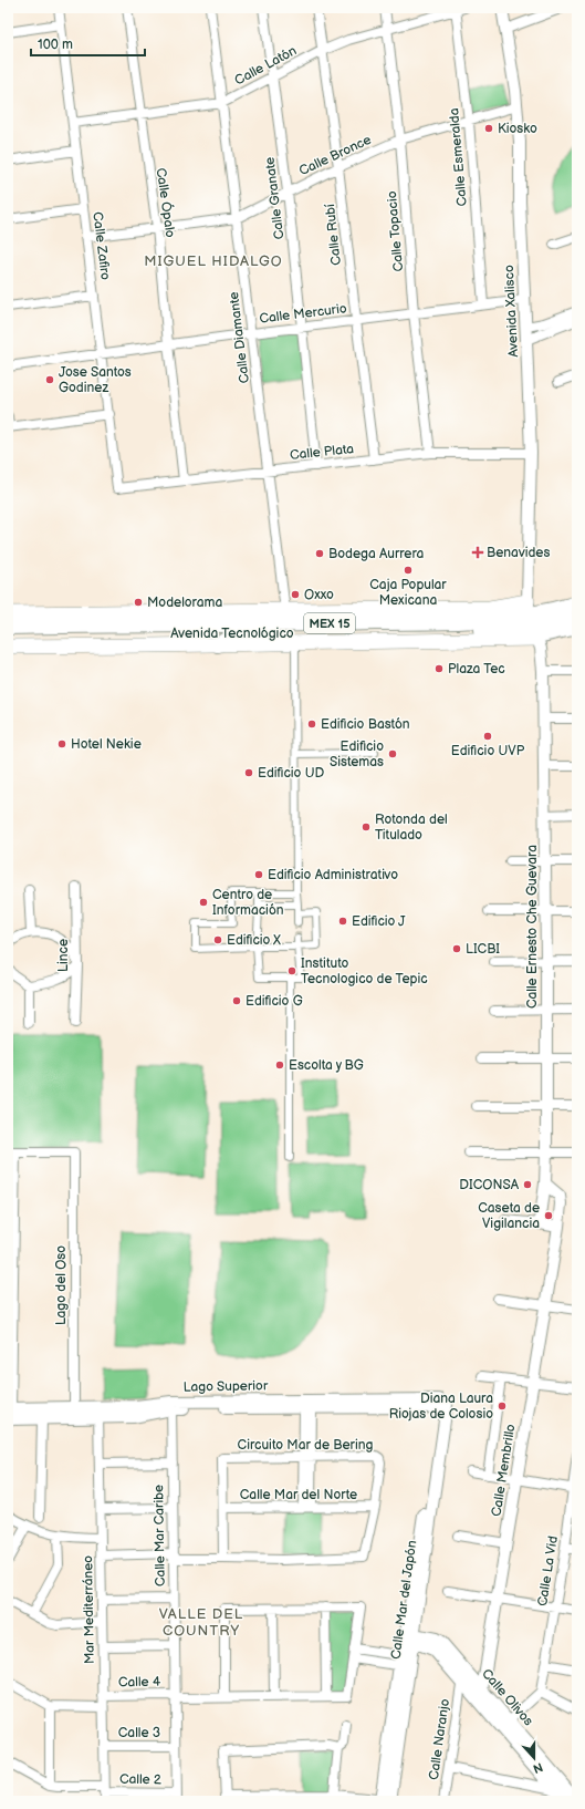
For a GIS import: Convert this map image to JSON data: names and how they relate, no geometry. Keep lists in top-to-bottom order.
{
  "streets": {
    "highway": ["MEX 15", "Avenida Tecnológico"],
    "street": [
      "Calle Latón",
      "Calle Bronce",
      "Calle Esmeralda",
      "Calle Granate",
      "Calle Ópalo",
      "Calle Topacio",
      "Calle Rubí",
      "Calle Zafiro",
      "Avenida Xalisco",
      "Calle Mercurio",
      "Calle Diamante",
      "Calle Plata",
      "Calle Ernesto Che Guevara",
      "Lince",
      "Lago del Oso",
      "Lago Superior",
      "Circuito Mar de Bering",
      "Calle Membrillo",
      "Calle Mar del Norte",
      "Calle Mar Caribe",
      "Calle La Vid",
      "Calle Mar del Japón",
      "Mar Mediterráneo",
      "Calle 4",
      "Calle Olivos",
      "Calle 3",
      "Calle Naranjo",
      "Calle 2"
    ]
  },
  "crossings": [
    ["Calle Latón", "Calle Esmeralda"],
    ["Calle Latón", "Calle Granate"],
    ["Calle Latón", "Calle Ópalo"],
    ["Calle Latón", "Calle Topacio"],
    ["Calle Latón", "Calle Rubí"],
    ["Calle Latón", "Calle Zafiro"],
    ["Calle Latón", "Calle Diamante"],
    ["Calle Bronce", "Calle Esmeralda"],
    ["Calle Bronce", "Calle Granate"],
    ["Calle Bronce", "Calle Ópalo"],
    ["Calle Bronce", "Calle Topacio"],
    ["Calle Bronce", "Calle Rubí"],
    ["Calle Bronce", "Calle Zafiro"],
    ["Calle Bronce", "Avenida Xalisco"],
    ["Calle Bronce", "Calle Diamante"],
    ["Calle Esmeralda", "Calle Mercurio"],
    ["Calle Granate", "Calle Mercurio"],
    ["Calle Granate", "Calle Plata"],
    ["Calle Ópalo", "Calle Mercurio"],
    ["Calle Ópalo", "Calle Plata"],
    ["Calle Topacio", "Calle Mercurio"],
    ["Calle Topacio", "Calle Plata"],
    ["Calle Rubí", "Calle Mercurio"],
    ["Calle Rubí", "Calle Plata"],
    ["Calle Zafiro", "Calle Mercurio"],
    ["Calle Zafiro", "Calle Plata"],
    ["Avenida Xalisco", "Calle Mercurio"],
    ["Avenida Xalisco", "Calle Plata"],
    ["Avenida Xalisco", "Avenida Tecnológico"],
    ["Avenida Xalisco", "Calle Ernesto Che Guevara"],
    ["Calle Mercurio", "Calle Diamante"],
    ["Calle Diamante", "Calle Plata"],
    ["Calle Diamante", "Avenida Tecnológico"],
    ["Avenida Tecnológico", "Calle Ernesto Che Guevara"],
    ["Calle Ernesto Che Guevara", "Calle Membrillo"],
    ["Lago del Oso", "Lago Superior"],
    ["Lago Superior", "Calle Mar Caribe"],
    ["Lago Superior", "Calle Mar del Japón"],
    ["Lago Superior", "Mar Mediterráneo"],
    ["Circuito Mar de Bering", "Calle Mar del Norte"],
    ["Circuito Mar de Bering", "Calle Mar Caribe"],
    ["Calle Membrillo", "Calle Olivos"],
    ["Calle Mar Caribe", "Calle 4"],
    ["Calle Mar Caribe", "Calle 3"],
    ["Calle Mar Caribe", "Calle 2"],
    ["Calle Mar del Japón", "Calle Olivos"],
    ["Mar Mediterráneo", "Calle 4"],
    ["Mar Mediterráneo", "Calle 3"],
    ["Mar Mediterráneo", "Calle 2"],
    ["Calle Olivos", "Calle Naranjo"]
  ],
  "districts": ["MIGUEL HIDALGO", "VALLE DEL COUNTRY"],
  "places": {
    "other": [
      "Kiosko",
      "Jose Santos Godinez",
      "Bodega Aurrera",
      "Caja Popular Mexicana",
      "Oxxo",
      "Modelorama",
      "Plaza Tec",
      "Edificio Bastón",
      "Edificio UVP",
      "Hotel Nekie",
      "Edificio Sistemas",
      "Edificio UD",
      "Rotonda del Titulado",
      "Edificio Administrativo",
      "Centro de Información",
      "Edificio J",
      "Edificio X",
      "LICBI",
      "Instituto Tecnologico de Tepic",
      "Edificio G",
      "Escolta y BG",
      "DICONSA",
      "Caseta de Vigilancia",
      "Diana Laura Riojas de Colosio"
    ],
    "health": ["Benavides"]
  },
  "scale_bar": "100 m",
  "north": "bottom"
}
